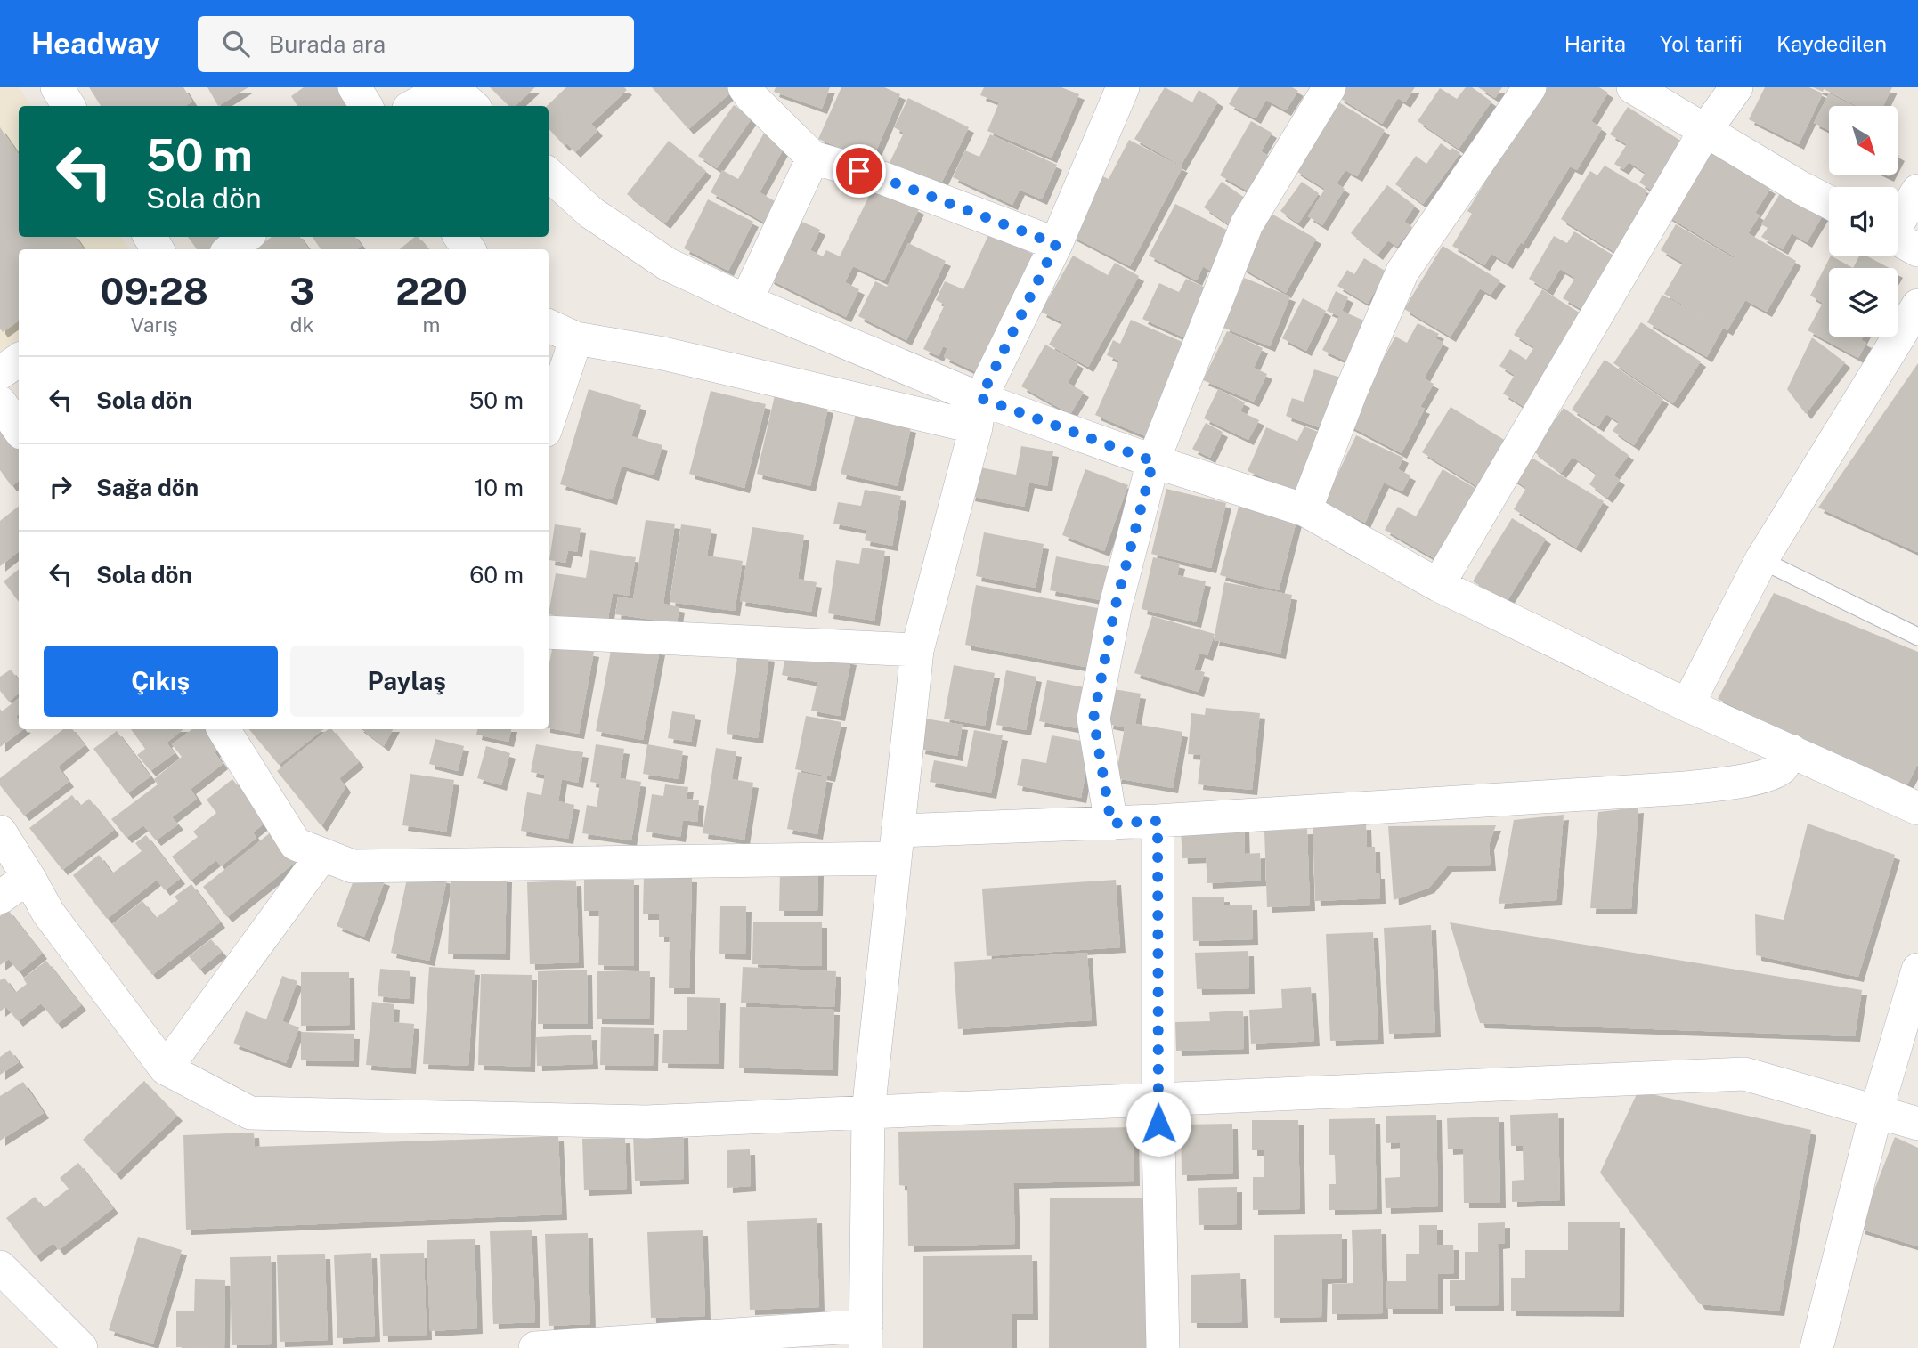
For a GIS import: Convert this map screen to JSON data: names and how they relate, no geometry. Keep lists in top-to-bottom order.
{
  "north": "bottom right",
  "page": {
    "header": "Headway",
    "search": "Burada ara",
    "nav": ["Harita", "Yol tarifi", "Kaydedilen"],
    "turn": ["50 m", "Sola dön"],
    "eta": [
      "09:28",
      "Varış",
      "3",
      "dk",
      "220",
      "m"
    ],
    "list": [
      {
        "name": "Sola dön",
        "value": "50 m"
      },
      {
        "name": "Sağa dön",
        "value": "10 m"
      },
      {
        "name": "Sola dön",
        "value": "60 m"
      }
    ],
    "buttons": ["Çıkış", "Paylaş"]
  }
}
